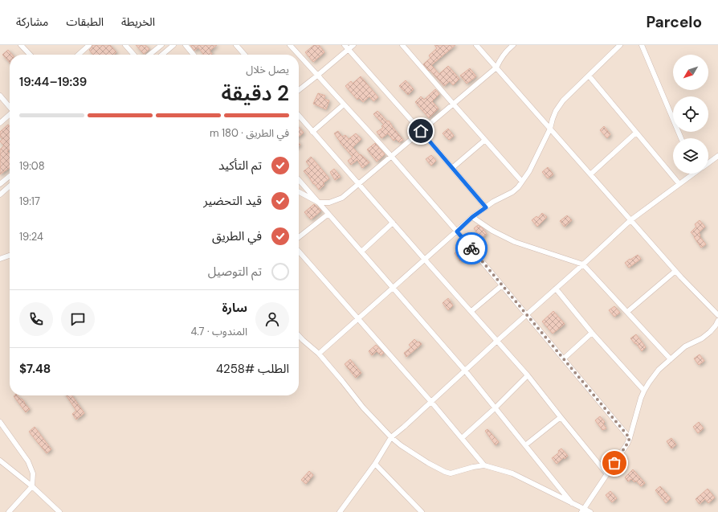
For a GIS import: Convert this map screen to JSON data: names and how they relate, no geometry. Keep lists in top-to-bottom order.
{
  "north": "bottom left",
  "page": {
    "header": "Parcelo",
    "nav": ["الخريطة", "الطبقات", "مشاركة"],
    "heading": ["2 دقيقة", "يصل خلال", "19:39–19:44"],
    "panel": [
      "سارة",
      "المندوب · 4.7",
      "الطلب #4258",
      "$7.48"
    ],
    "bar": "في الطريق · 180 m",
    "list": [
      ["تم التأكيد", "19:08"],
      ["قيد التحضير", "19:17"],
      ["في الطريق", "19:24"],
      "تم التوصيل"
    ]
  }
}
